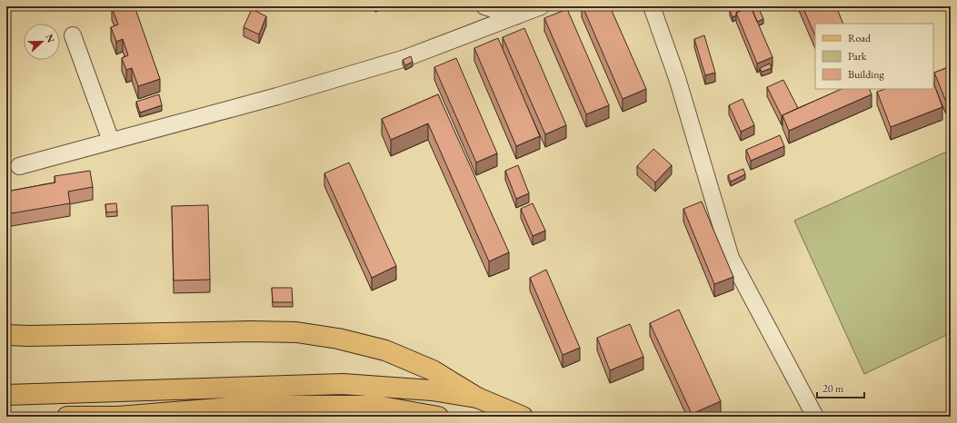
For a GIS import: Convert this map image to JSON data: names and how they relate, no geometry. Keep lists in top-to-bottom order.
{
  "legend": ["Road", "Park", "Building"],
  "scale_bar": "20 m",
  "north": "right"
}
